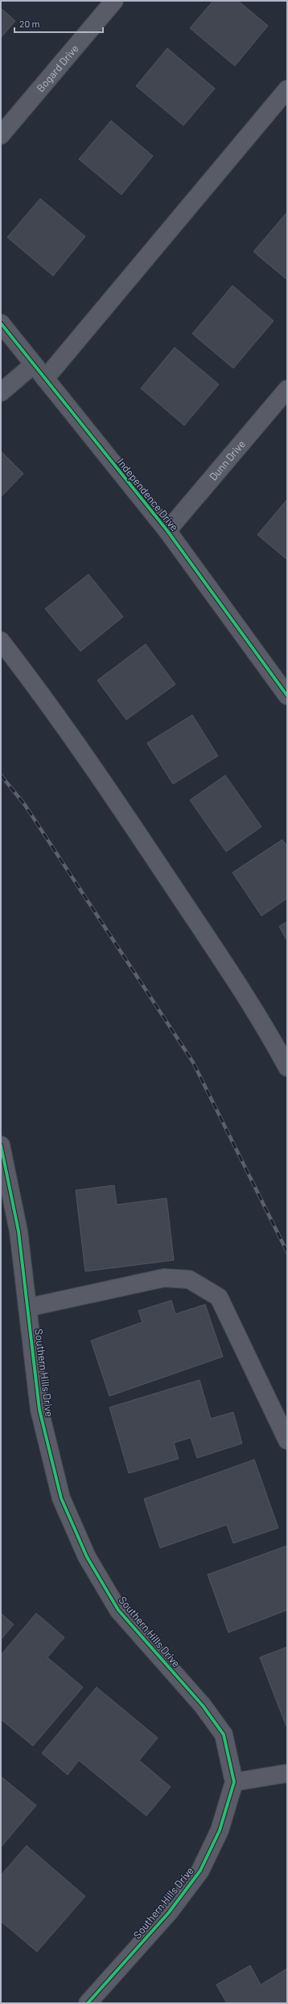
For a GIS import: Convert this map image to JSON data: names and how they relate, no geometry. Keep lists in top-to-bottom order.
{
  "streets": {
    "street": [
      "Bogard Drive",
      "Dunn Drive",
      "Independence Drive",
      "Southern Hills Drive"
    ]
  },
  "crossings": [
    ["Dunn Drive", "Independence Drive"]
  ],
  "scale_bar": "20 m"
}
